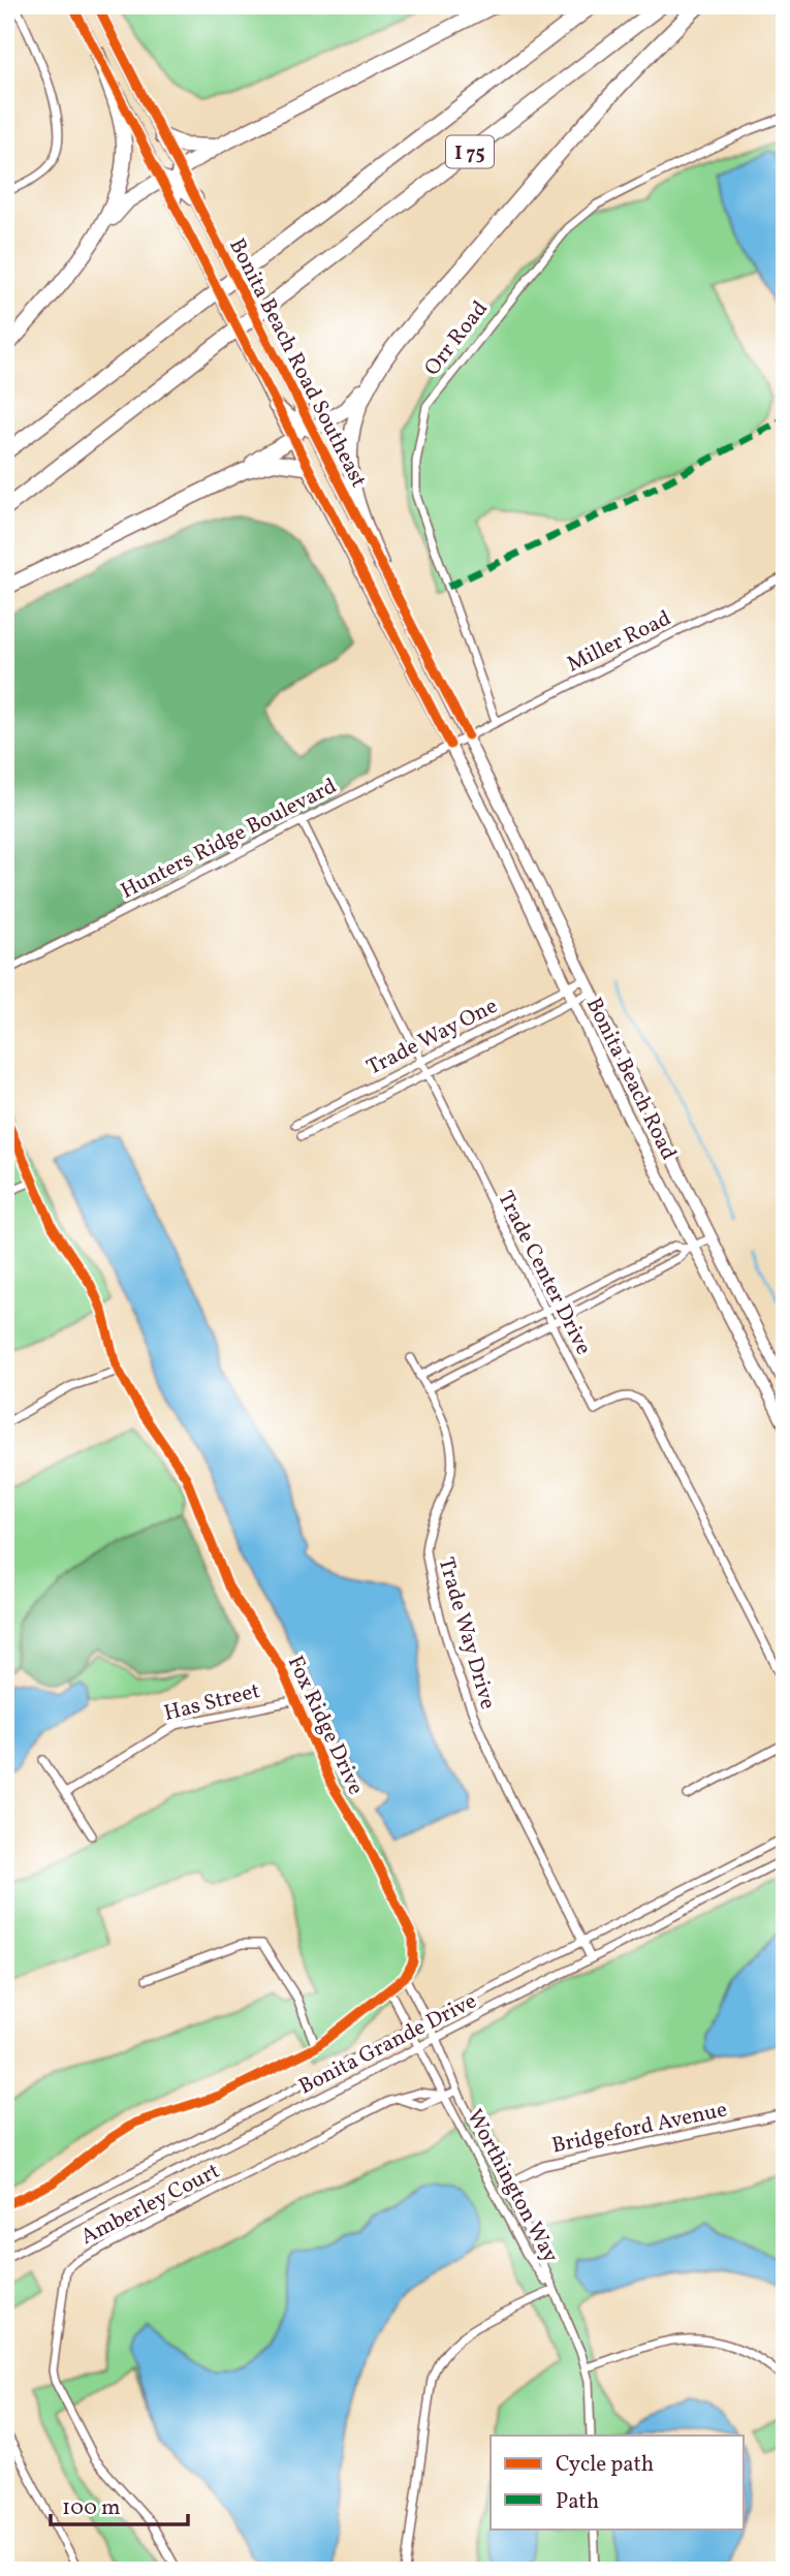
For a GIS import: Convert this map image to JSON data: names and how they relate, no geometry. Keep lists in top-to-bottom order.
{
  "streets": {
    "highway": ["I 75"],
    "street": [
      "Orr Road",
      "Bonita Beach Road Southeast",
      "Miller Road",
      "Hunters Ridge Boulevard",
      "Trade Way One",
      "Bonita Beach Road",
      "Trade Center Drive",
      "Trade Way Drive",
      "Has Street",
      "Fox Ridge Drive",
      "Bonita Grande Drive",
      "Bridgeford Avenue",
      "Worthington Way",
      "Amberley Court"
    ]
  },
  "crossings": [
    ["Orr Road", "Miller Road"],
    ["Bonita Beach Road Southeast", "Miller Road"],
    ["Bonita Beach Road Southeast", "Hunters Ridge Boulevard"],
    ["Bonita Beach Road Southeast", "Bonita Beach Road"],
    ["Miller Road", "Hunters Ridge Boulevard"],
    ["Miller Road", "Bonita Beach Road"],
    ["Hunters Ridge Boulevard", "Bonita Beach Road"],
    ["Hunters Ridge Boulevard", "Trade Center Drive"],
    ["Trade Way One", "Bonita Beach Road"],
    ["Trade Way One", "Trade Center Drive"],
    ["Trade Way Drive", "Bonita Grande Drive"],
    ["Has Street", "Fox Ridge Drive"],
    ["Fox Ridge Drive", "Worthington Way"],
    ["Bonita Grande Drive", "Worthington Way"],
    ["Bridgeford Avenue", "Worthington Way"],
    ["Worthington Way", "Amberley Court"]
  ],
  "legend": ["Cycle path", "Path"],
  "scale_bar": "100 m"
}
